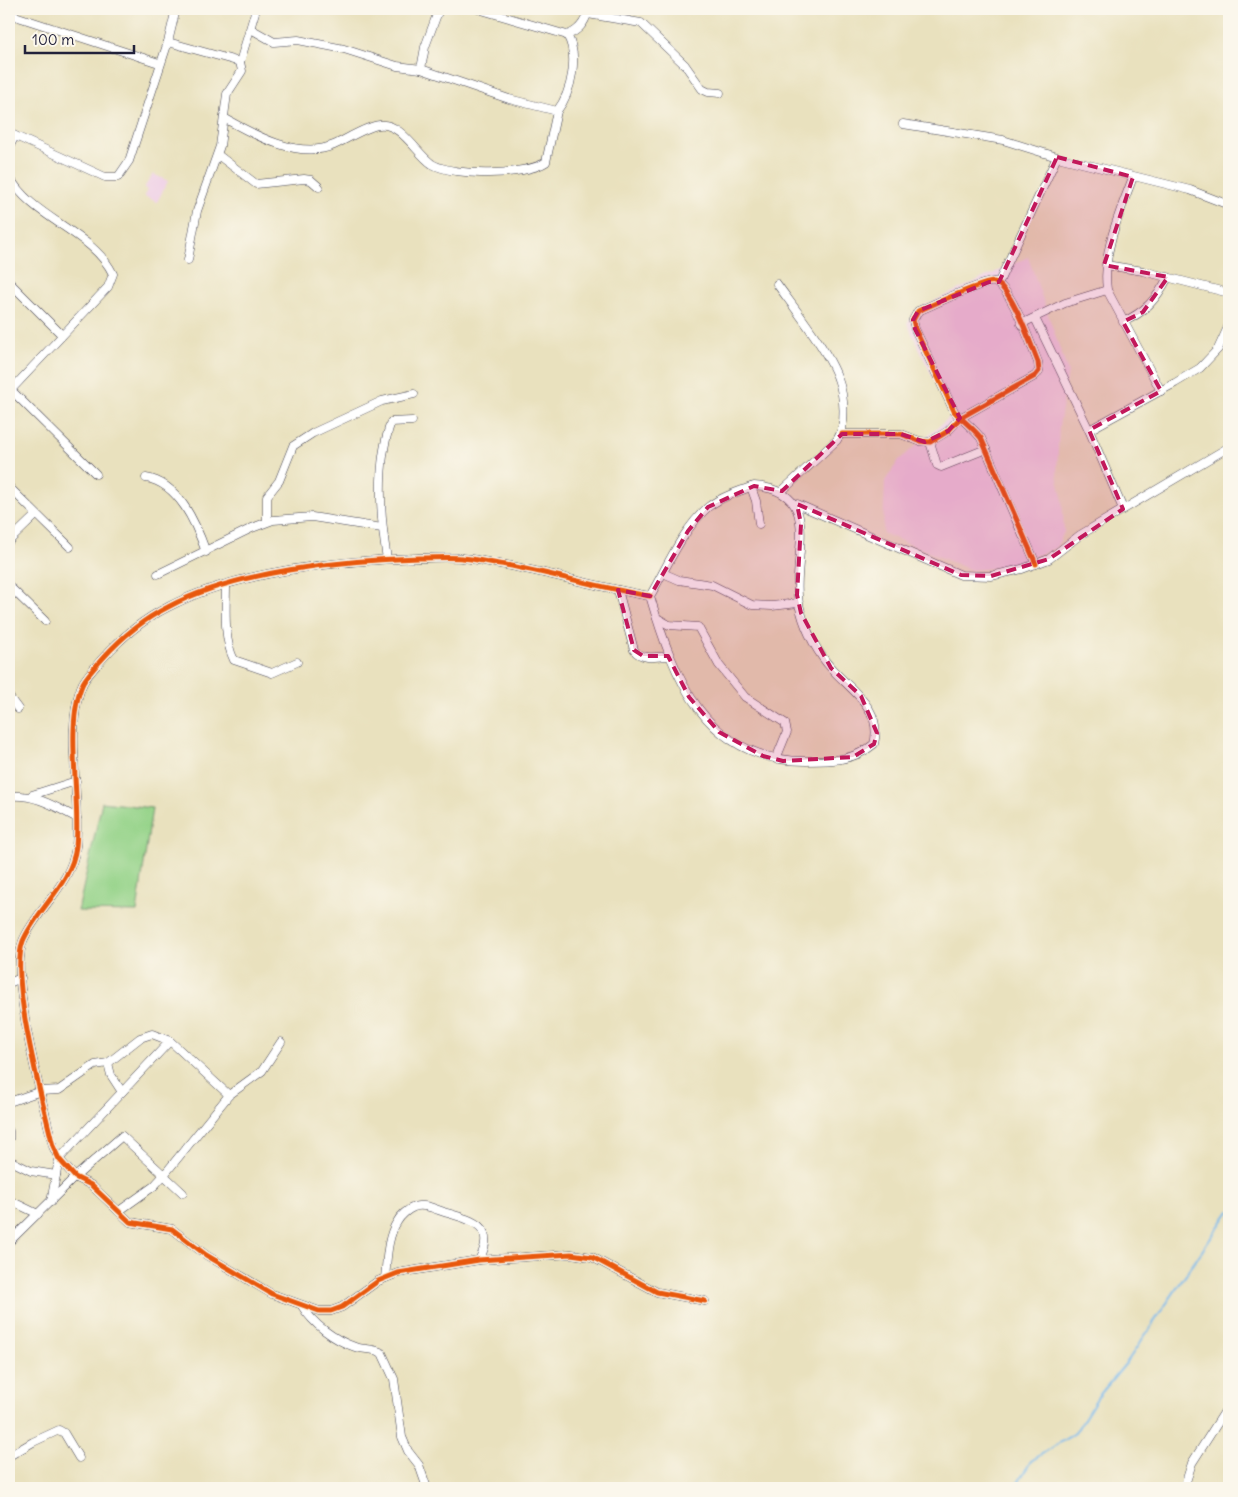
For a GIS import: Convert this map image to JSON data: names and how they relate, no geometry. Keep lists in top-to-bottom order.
{
  "scale_bar": "100 m"
}
